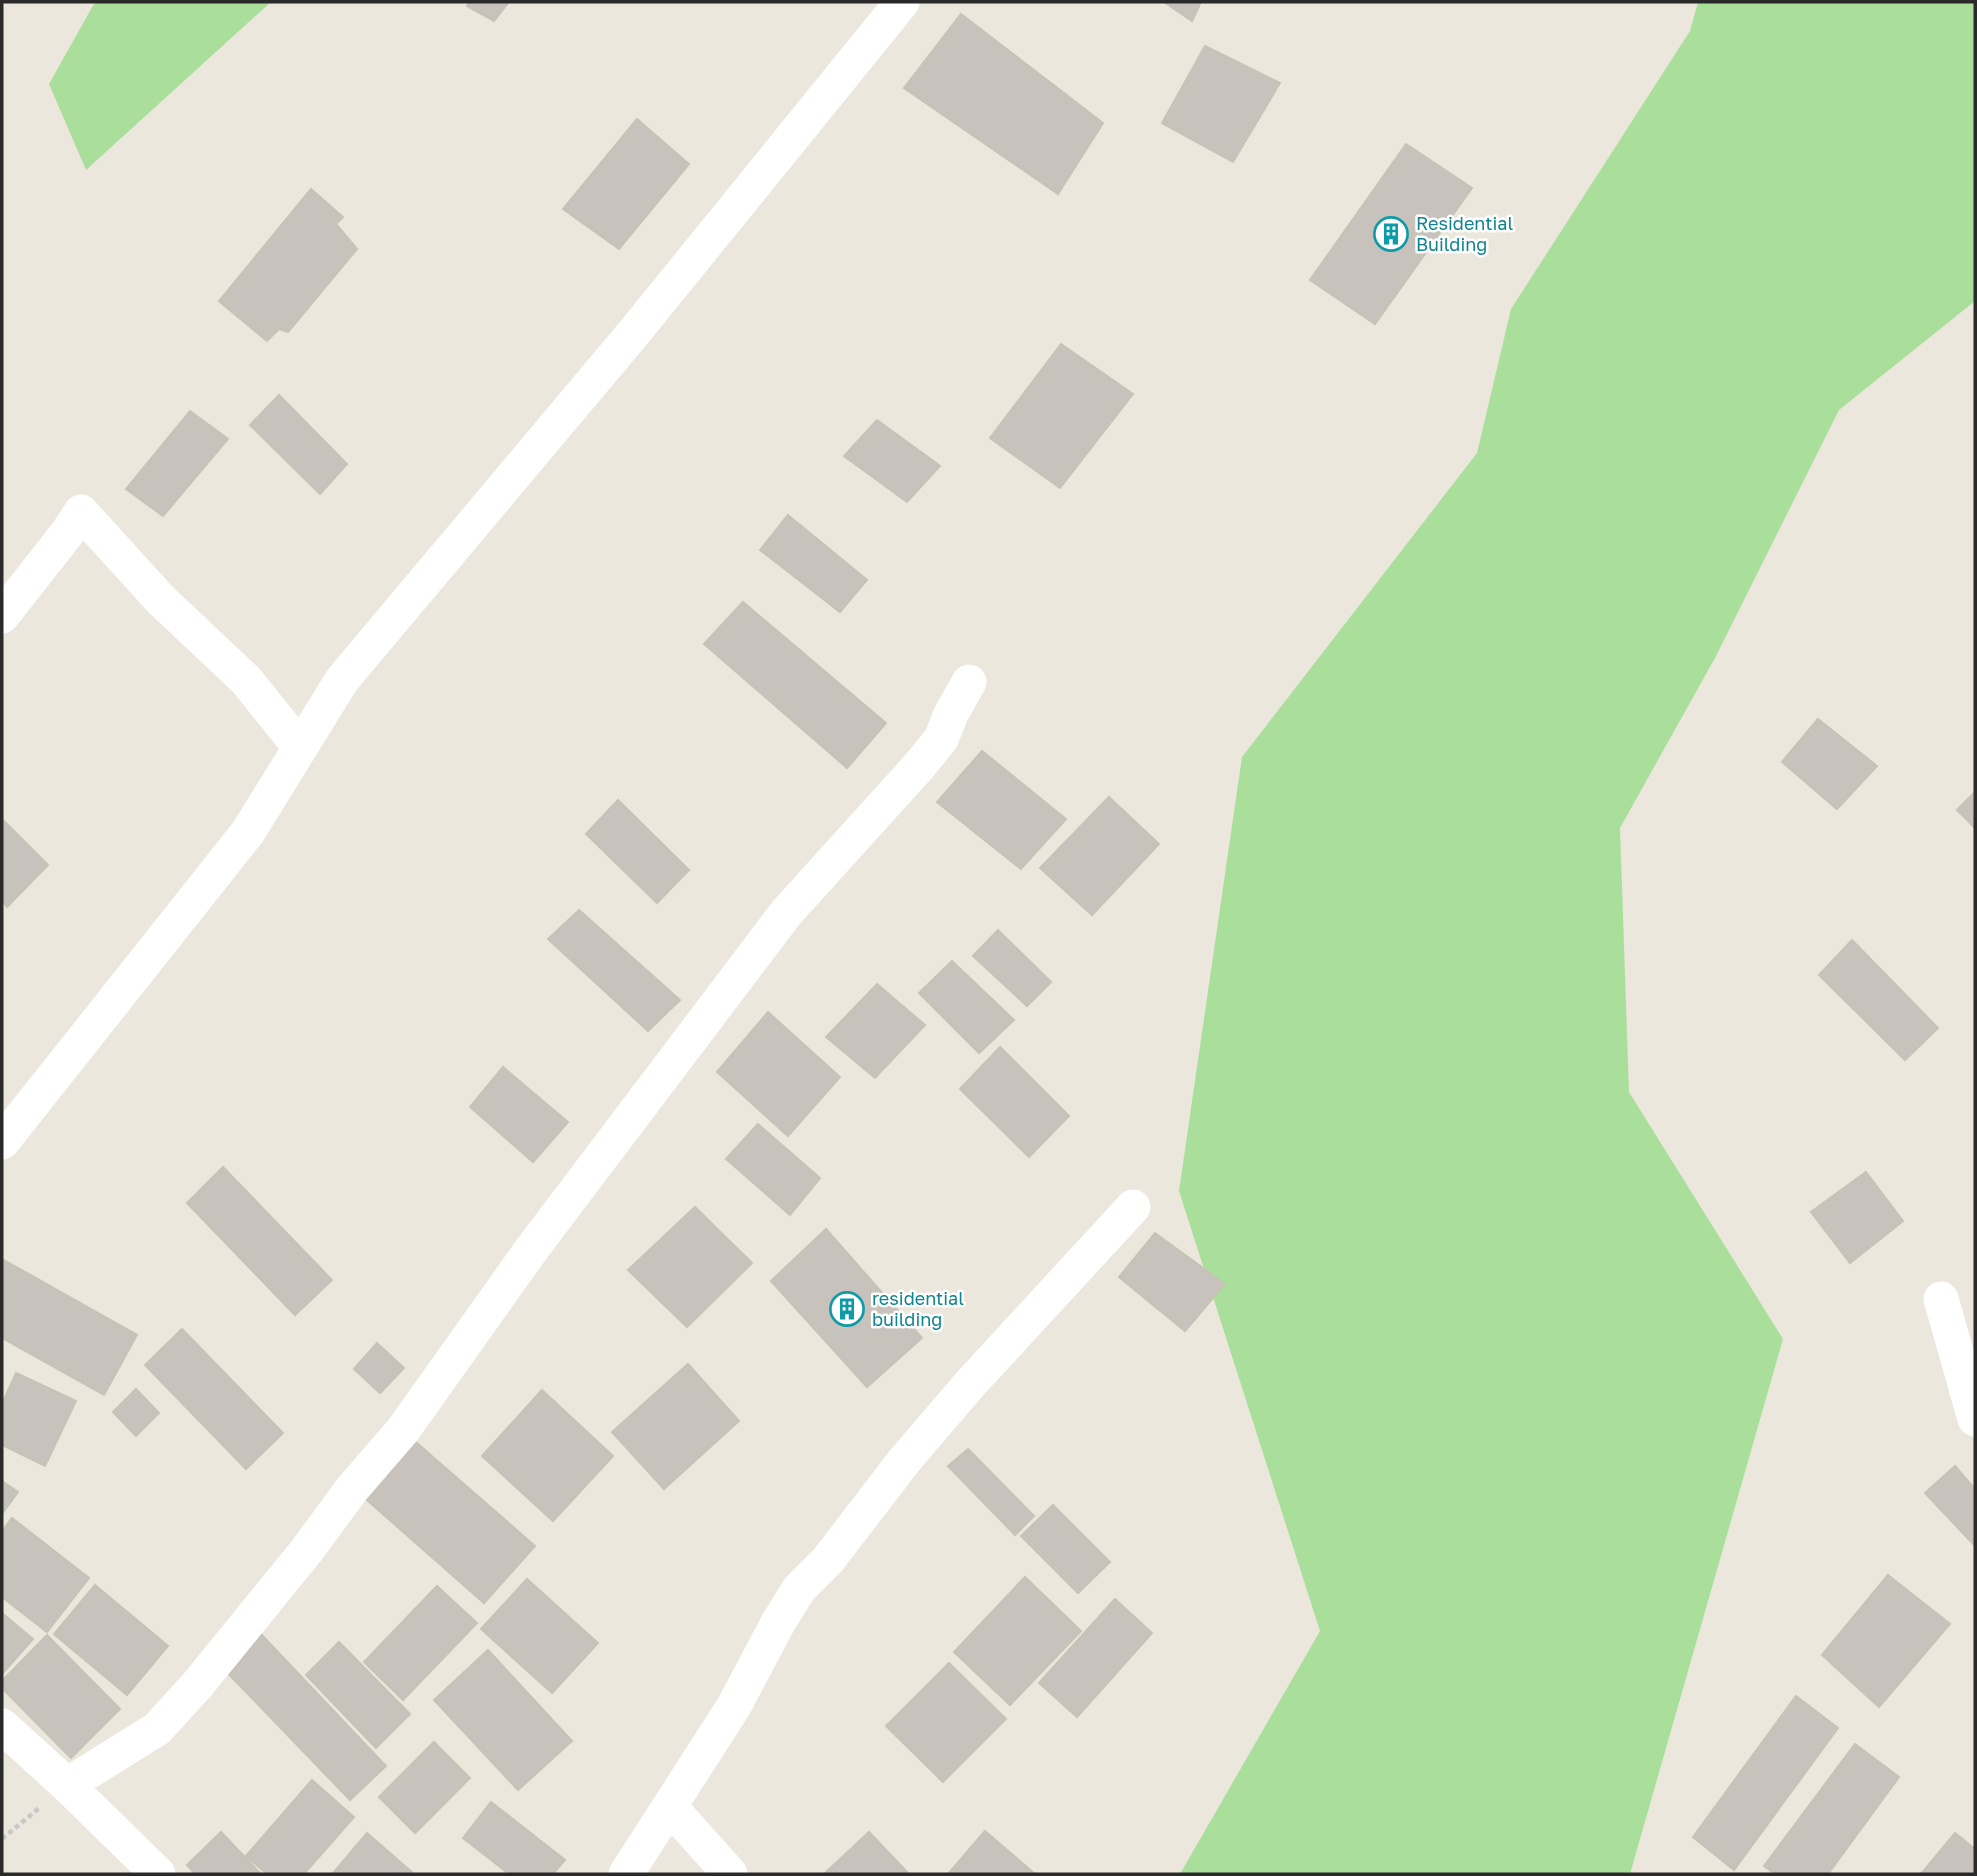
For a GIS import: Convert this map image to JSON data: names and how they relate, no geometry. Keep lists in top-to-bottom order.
{
  "places": {
    "building": ["Residential Building", "residential building"]
  }
}
